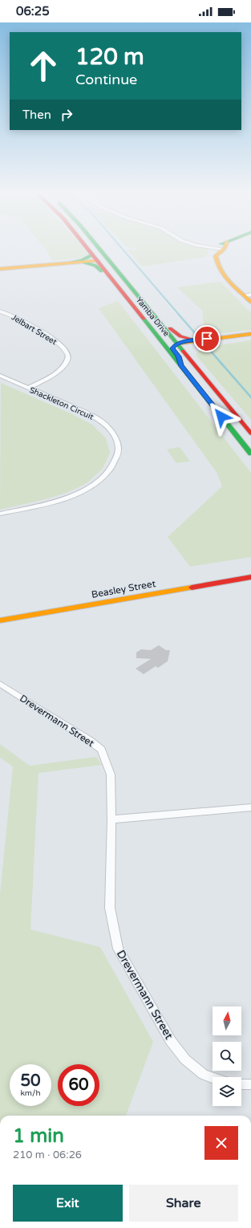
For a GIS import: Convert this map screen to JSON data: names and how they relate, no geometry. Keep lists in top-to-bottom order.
{
  "streets": {
    "main road": ["Yamba Drive", "Beasley Street"],
    "street": ["Jelbart Street", "Shackleton Circuit", "Drevermann Street"]
  },
  "crossings": [
    ["Jelbart Street", "Shackleton Circuit"]
  ],
  "north": "top",
  "page": {
    "status": "06:25",
    "turn": ["120 m", "Continue"],
    "then": "Then",
    "speed": "50 km/h",
    "limit": "60",
    "heading": ["1 min", "210 m · 06:26"],
    "buttons": ["Exit", "Share"]
  }
}
